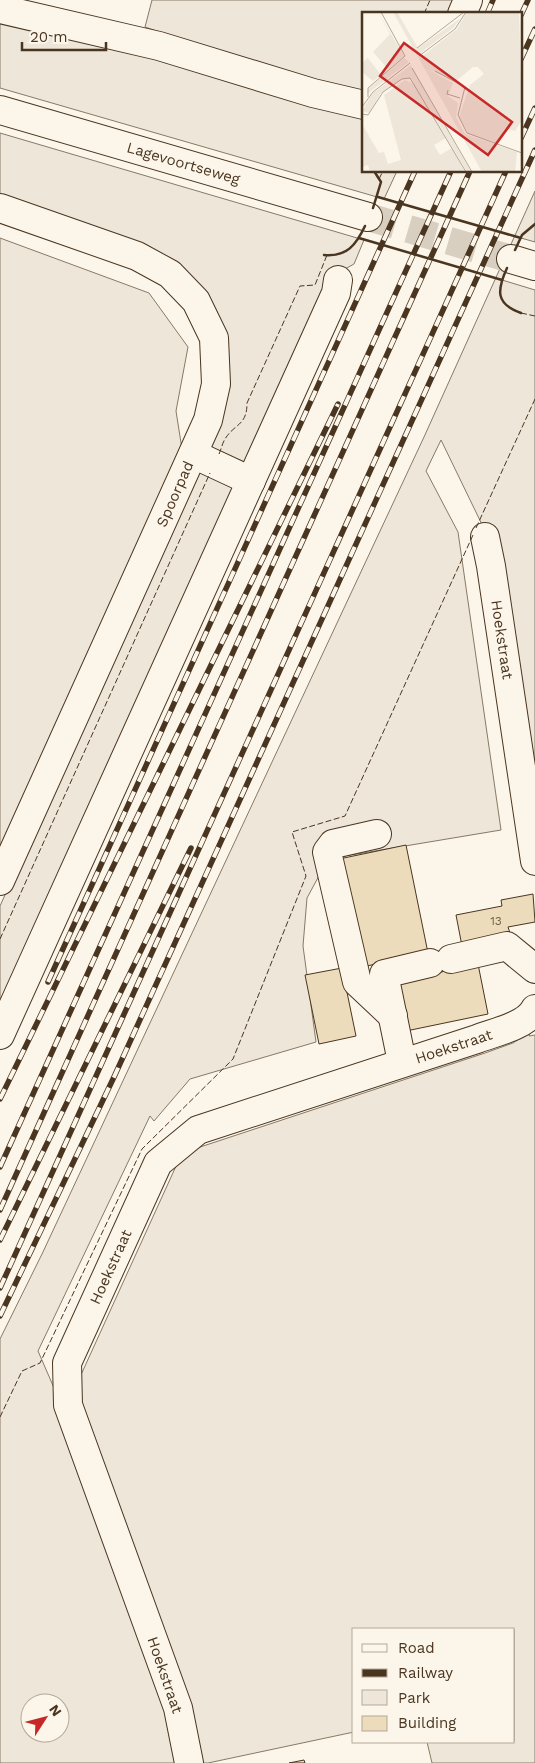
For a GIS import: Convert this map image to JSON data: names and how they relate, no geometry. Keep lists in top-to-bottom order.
{
  "streets": {
    "street": ["Lagevoortseweg", "Spoorpad", "Hoekstraat"]
  },
  "house_numbers": ["13"],
  "legend": [
    "Road",
    "Railway",
    "Park",
    "Building"
  ],
  "scale_bar": "20 m",
  "north": "top right"
}
